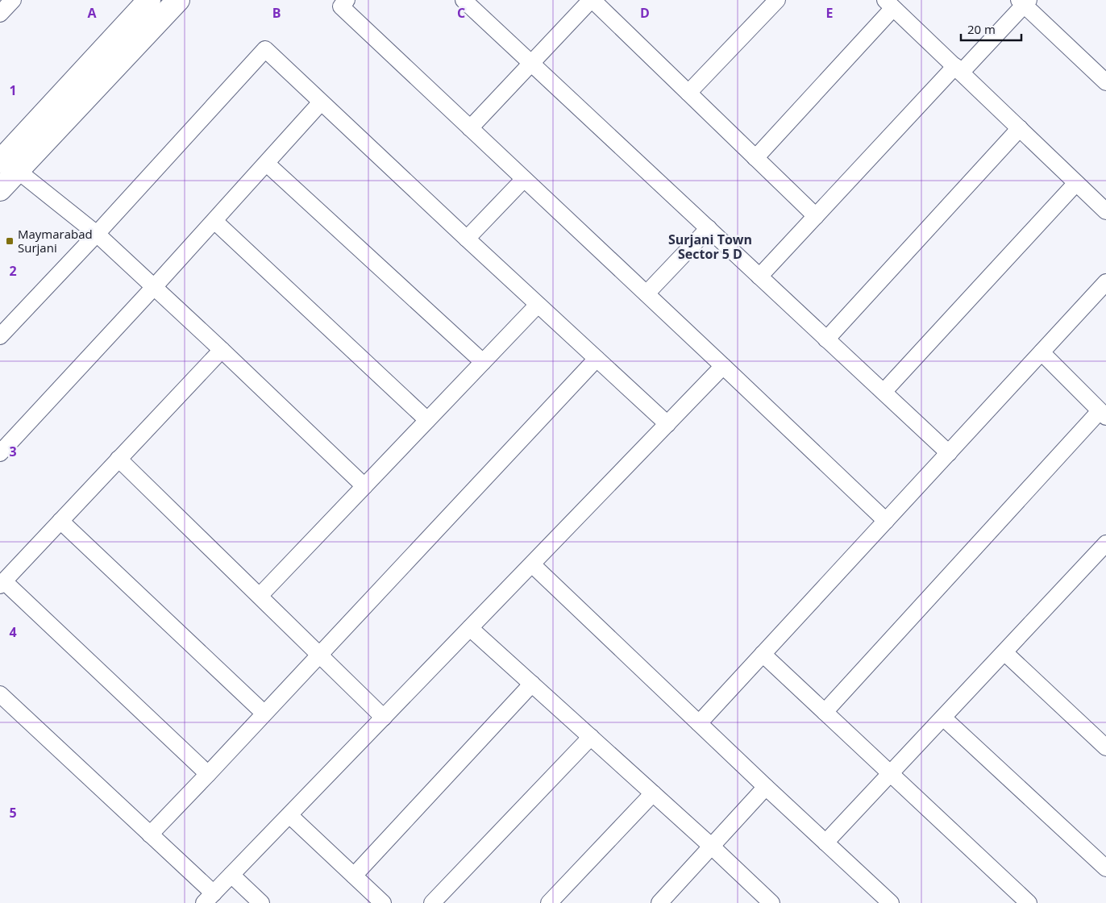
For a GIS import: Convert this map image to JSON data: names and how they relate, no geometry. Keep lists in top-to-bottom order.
{
  "districts": ["Surjani Town Sector 5 D"],
  "places": {
    "transit": ["Maymarabad Surjani"]
  },
  "scale_bar": "20 m",
  "grid": {
    "columns": [
      "A",
      "B",
      "C",
      "D",
      "E"
    ],
    "rows": [
      "1",
      "2",
      "3",
      "4",
      "5"
    ]
  }
}
